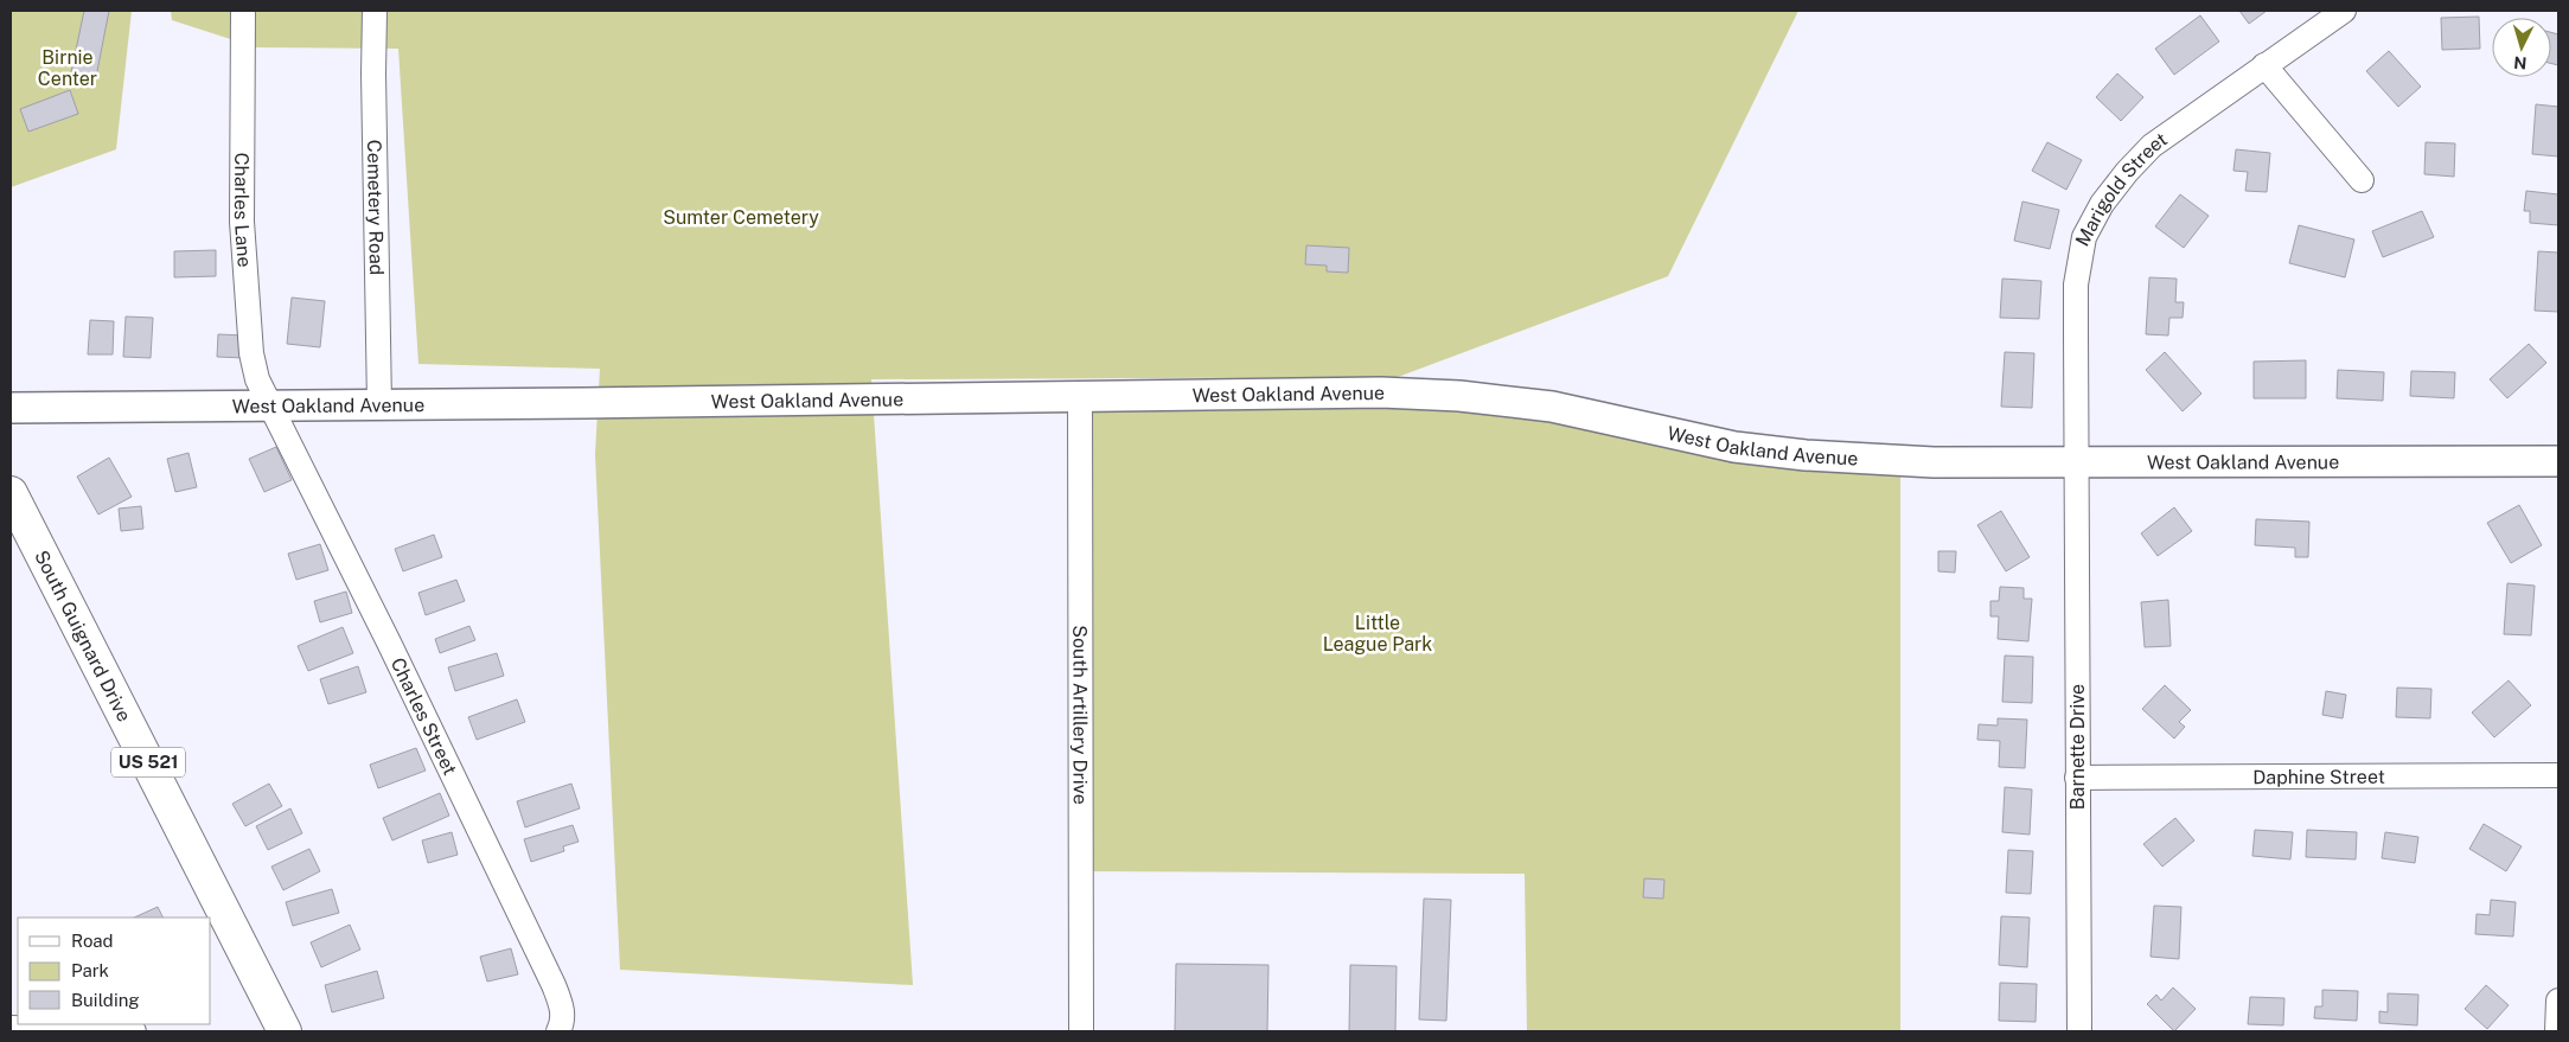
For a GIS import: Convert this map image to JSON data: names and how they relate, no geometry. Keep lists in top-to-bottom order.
{
  "streets": {
    "highway": ["South Guignard Drive", "US 521"],
    "street": [
      "Marigold Street",
      "Cemetery Road",
      "Charles Lane",
      "West Oakland Avenue",
      "South Artillery Drive",
      "Charles Street",
      "Barnette Drive",
      "Daphine Street"
    ]
  },
  "crossings": [
    ["Marigold Street", "West Oakland Avenue"],
    ["Marigold Street", "Barnette Drive"],
    ["Cemetery Road", "West Oakland Avenue"],
    ["Charles Lane", "West Oakland Avenue"],
    ["Charles Lane", "Charles Street"],
    ["West Oakland Avenue", "South Artillery Drive"],
    ["West Oakland Avenue", "Charles Street"],
    ["West Oakland Avenue", "Barnette Drive"],
    ["Barnette Drive", "Daphine Street"]
  ],
  "parks": ["Birnie Center", "Sumter Cemetery", "Little League Park"],
  "legend": ["Road", "Park", "Building"],
  "north": "bottom"
}
